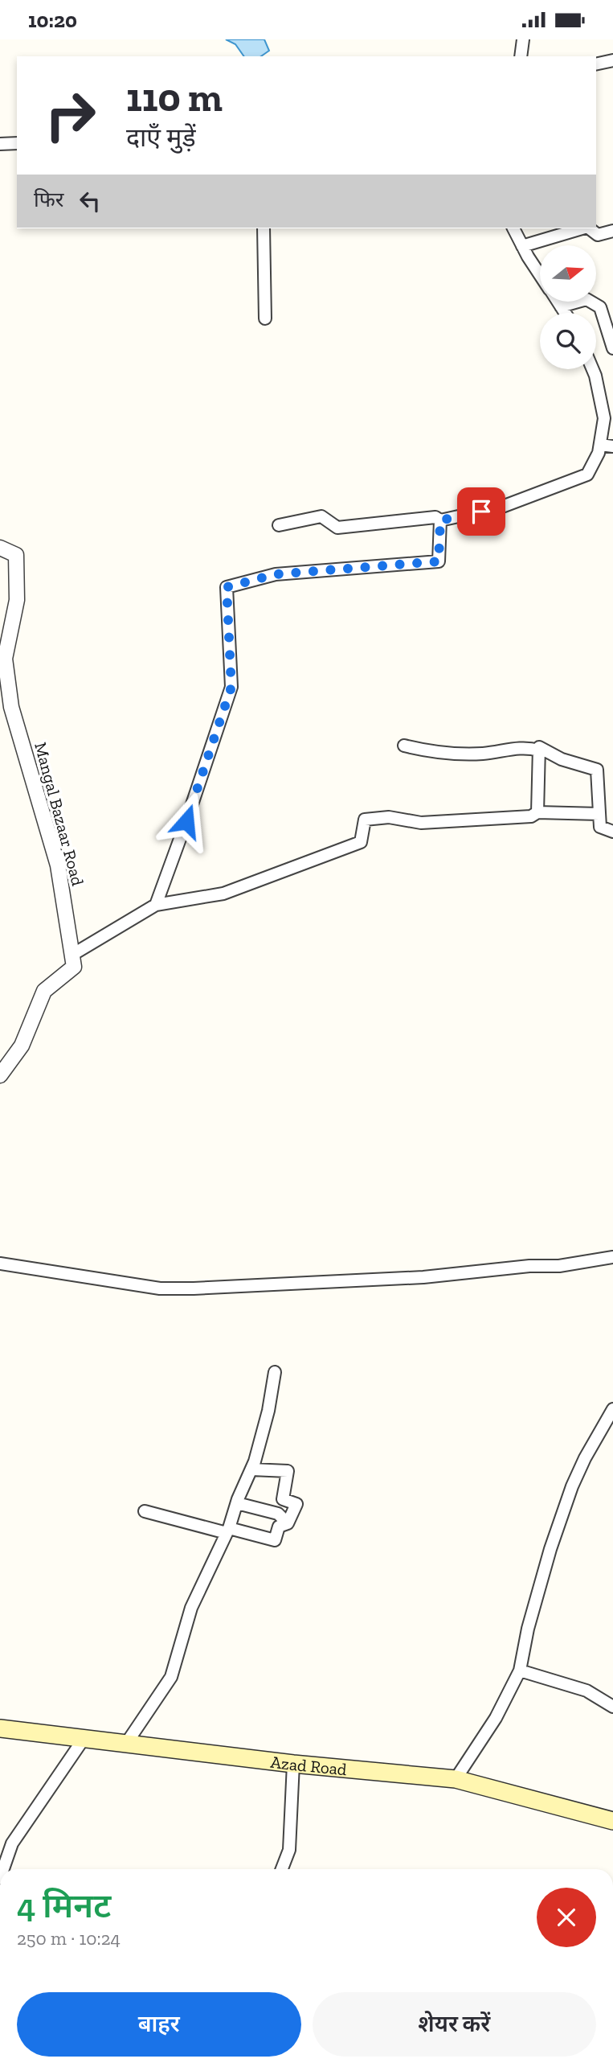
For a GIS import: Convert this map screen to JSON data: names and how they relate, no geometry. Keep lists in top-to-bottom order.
{
  "streets": {
    "main road": ["Azad Road"],
    "street": ["Mangal Bazaar Road"]
  },
  "north": "right",
  "page": {
    "status": "10:20",
    "turn": ["110 m", "दाएँ मुड़ें"],
    "then": "फिर",
    "heading": ["4 मिनट", "250 m · 10:24"],
    "buttons": ["बाहर", "शेयर करें"]
  }
}
